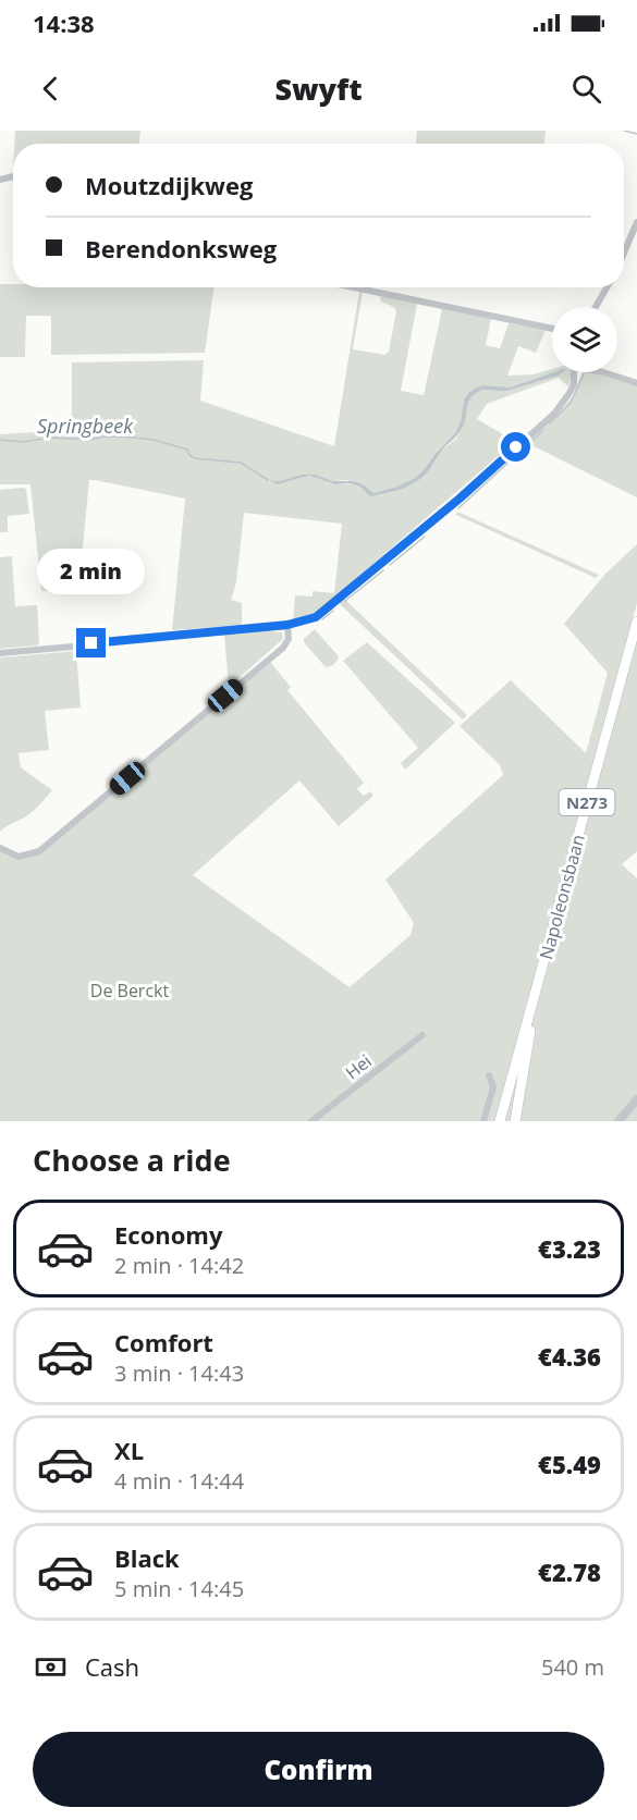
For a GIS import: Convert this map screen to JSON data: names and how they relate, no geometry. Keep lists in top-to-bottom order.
{
  "streets": {
    "main road": ["N273", "Napoleonsbaan"],
    "street": ["Hei"]
  },
  "water": ["Springbeek"],
  "parks": ["De Berckt"],
  "page": {
    "status": "14:38",
    "header": "Swyft",
    "banner": ["Moutzdijkweg", "Berendonksweg"],
    "bubble": "2 min",
    "heading": "Choose a ride",
    "list": [
      {
        "name": "Economy",
        "note": "2 min · 14:42",
        "value": "€3.23"
      },
      {
        "name": "Comfort",
        "note": "3 min · 14:43",
        "value": "€4.36"
      },
      {
        "name": "XL",
        "note": "4 min · 14:44",
        "value": "€5.49"
      },
      {
        "name": "Black",
        "note": "5 min · 14:45",
        "value": "€2.78"
      }
    ],
    "pay": ["Cash", "540 m"],
    "buttons": "Confirm"
  }
}
